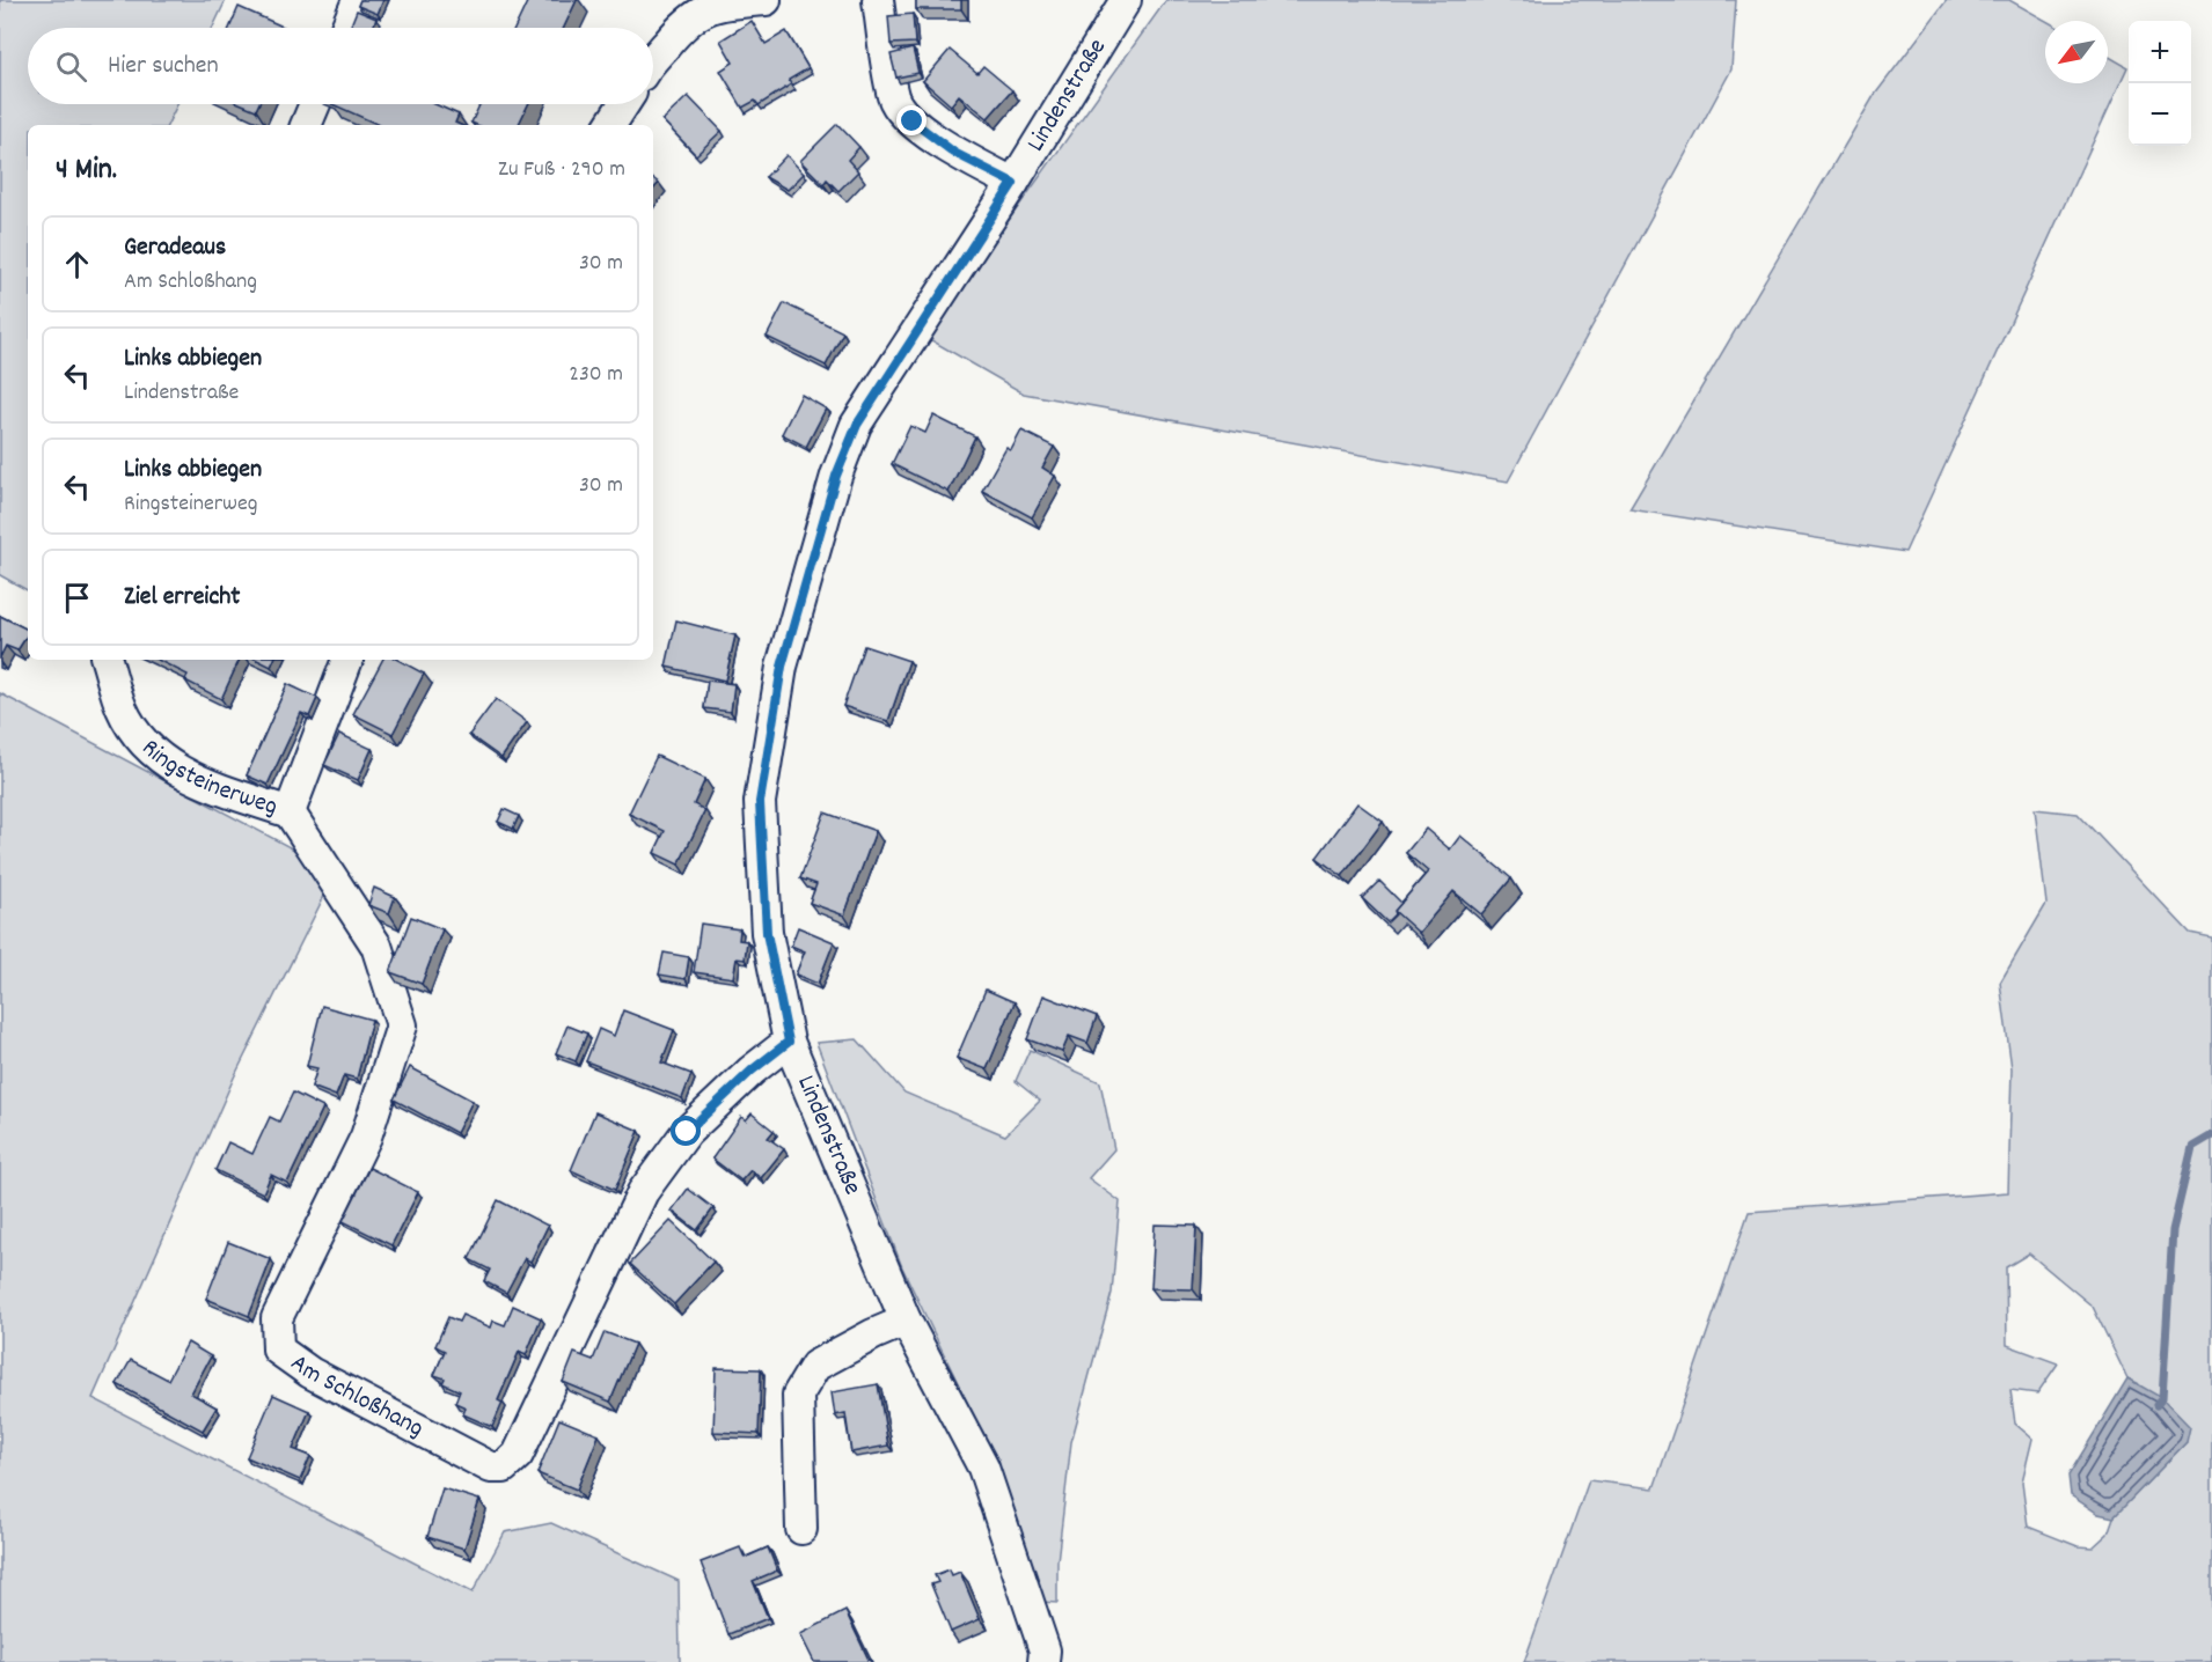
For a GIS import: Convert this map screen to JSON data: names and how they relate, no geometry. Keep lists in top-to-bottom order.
{
  "streets": {
    "street": ["Lindenstraße", "Ringsteinerweg", "Am Schloßhang"]
  },
  "crossings": [
    ["Lindenstraße", "Am Schloßhang"],
    ["Ringsteinerweg", "Am Schloßhang"]
  ],
  "north": "bottom left",
  "page": {
    "map_buttons": ["+", "−"],
    "search": "Hier suchen",
    "heading": ["4 Min.", "Zu Fuß · 290 m"],
    "list": [
      ["Geradeaus", "Am Schloßhang", "30 m"],
      ["Links abbiegen", "Lindenstraße", "230 m"],
      ["Links abbiegen", "Ringsteinerweg", "30 m"],
      "Ziel erreicht"
    ]
  }
}
